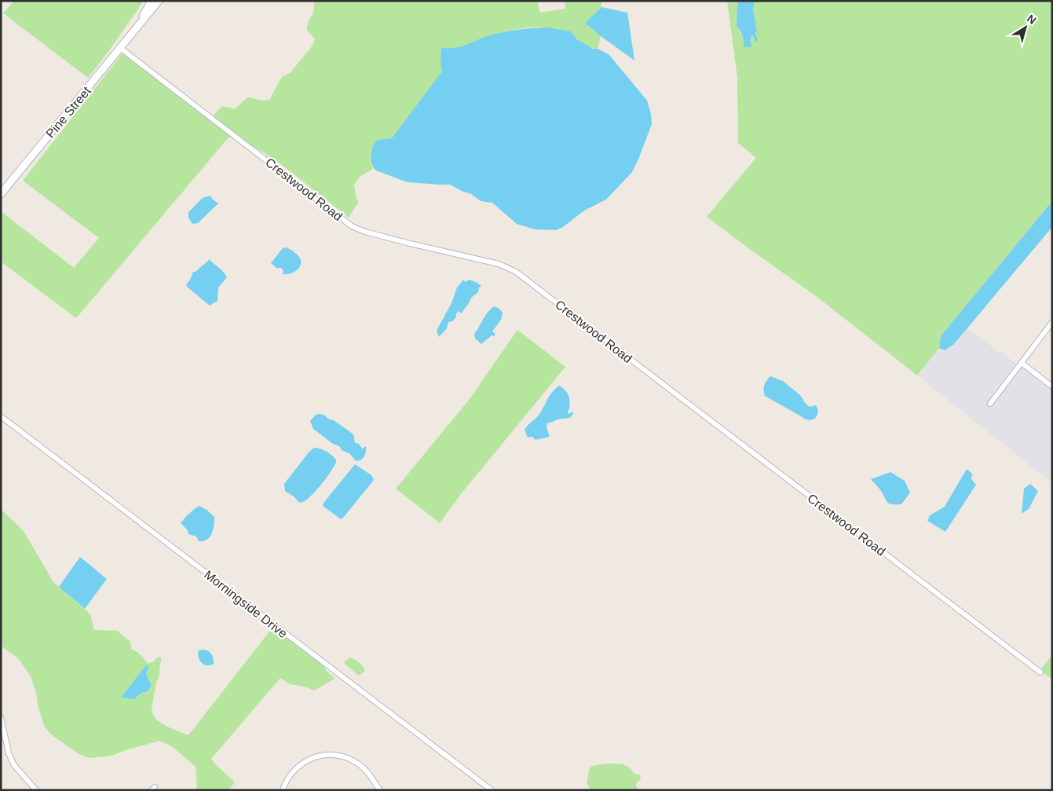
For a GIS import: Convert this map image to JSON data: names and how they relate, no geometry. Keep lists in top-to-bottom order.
{
  "streets": {
    "main road": ["Pine Street"],
    "street": ["Crestwood Road", "Morningside Drive"]
  },
  "crossings": [
    ["Pine Street", "Crestwood Road"]
  ],
  "north": "top right"
}
